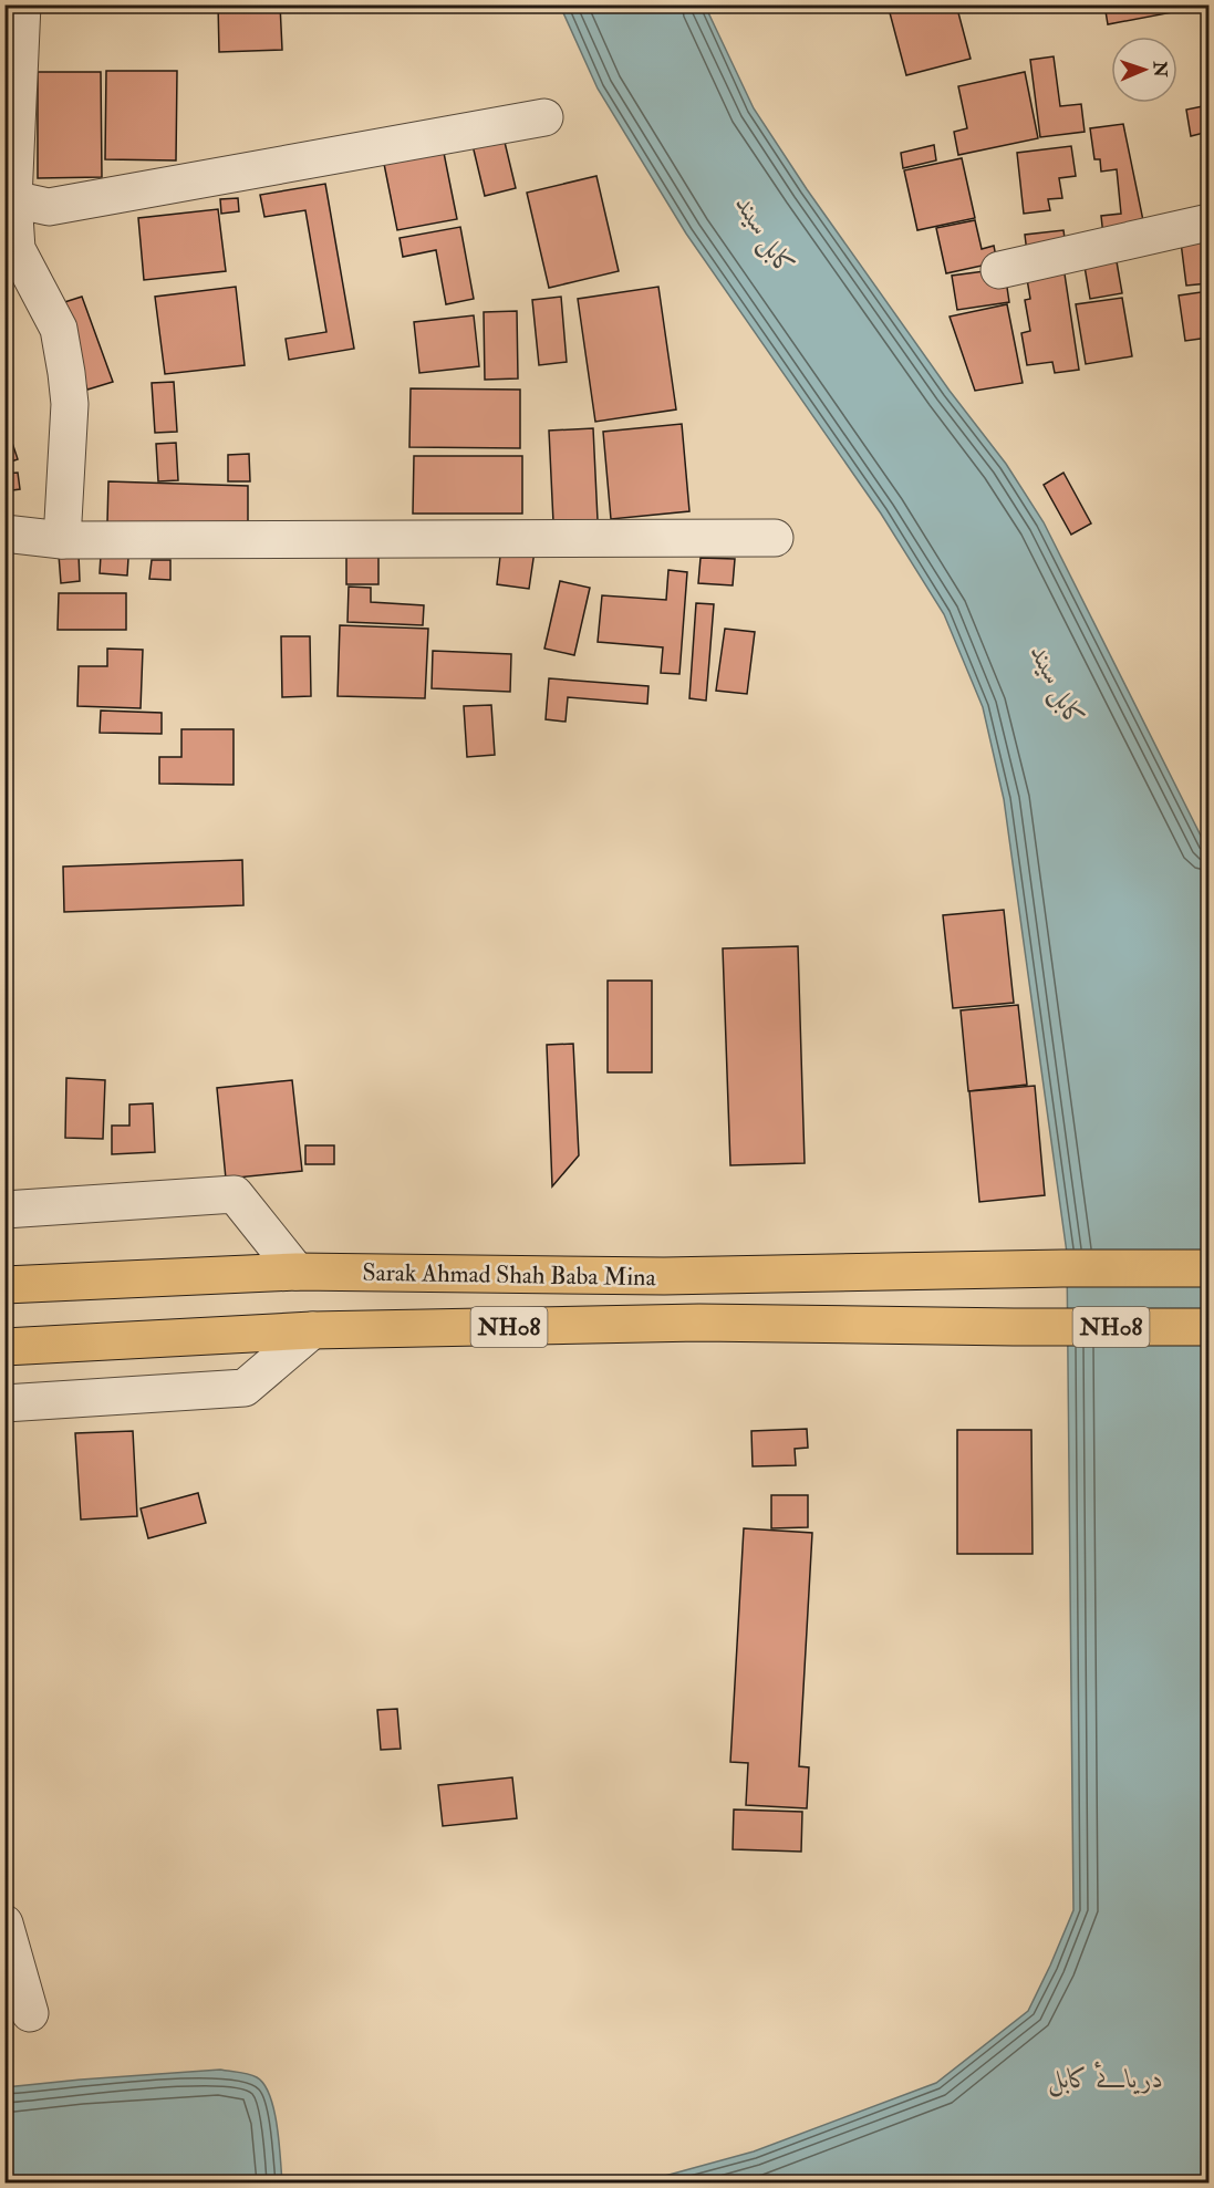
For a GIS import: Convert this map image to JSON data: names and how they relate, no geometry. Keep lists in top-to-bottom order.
{
  "streets": {
    "highway": ["Sarak Ahmad Shah Baba Mina", "NH08"]
  },
  "water": ["کابل سيند", "دریائے کابل"],
  "north": "right"
}
